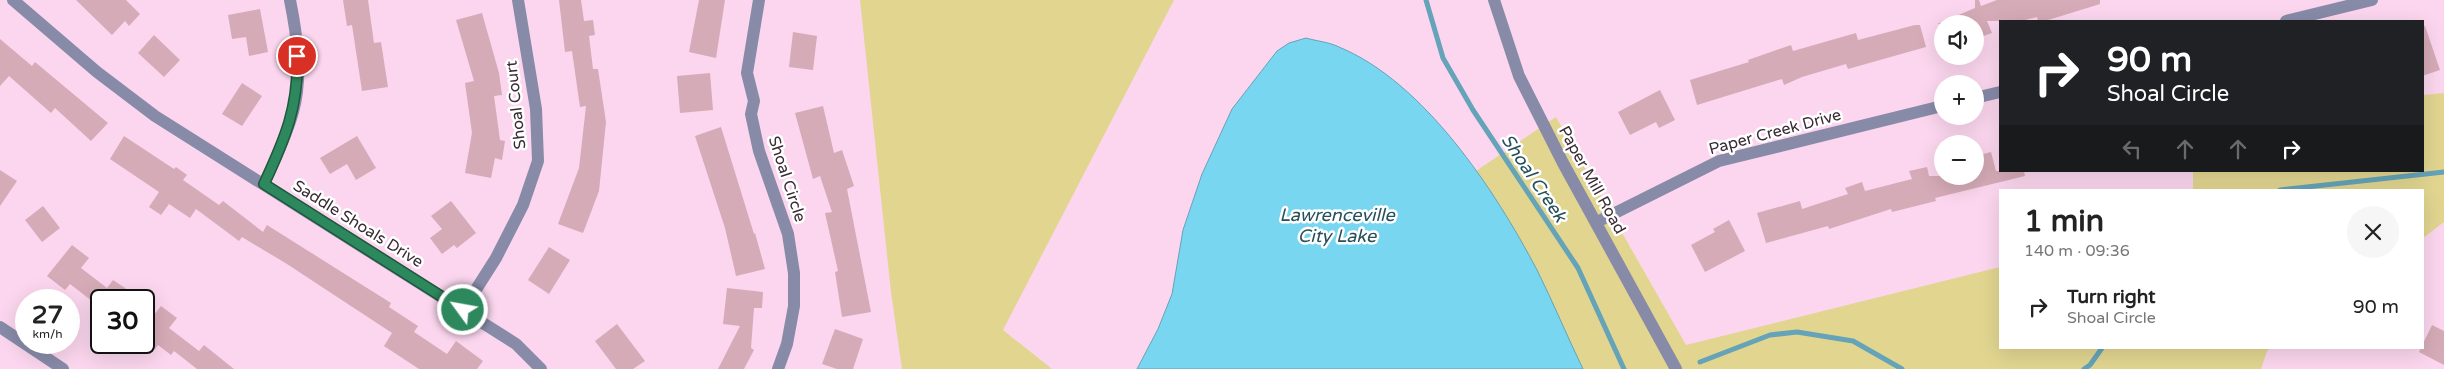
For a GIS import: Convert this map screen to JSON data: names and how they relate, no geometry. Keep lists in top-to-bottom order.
{
  "streets": {
    "street": [
      "Shoal Court",
      "Paper Creek Drive",
      "Shoal Circle",
      "Paper Mill Road",
      "Saddle Shoals Drive"
    ]
  },
  "crossings": [
    ["Shoal Court", "Saddle Shoals Drive"],
    ["Paper Creek Drive", "Paper Mill Road"]
  ],
  "water": ["Shoal Creek", "Lawrenceville City Lake"],
  "page": {
    "map_buttons": ["+", "−"],
    "turn": ["90 m", "Shoal Circle"],
    "heading": ["1 min", "140 m · 09:36"],
    "list": [
      {
        "name": "Turn right",
        "note": "Shoal Circle",
        "value": "90 m"
      }
    ],
    "speed": "27 km/h",
    "limit": "30"
  }
}
